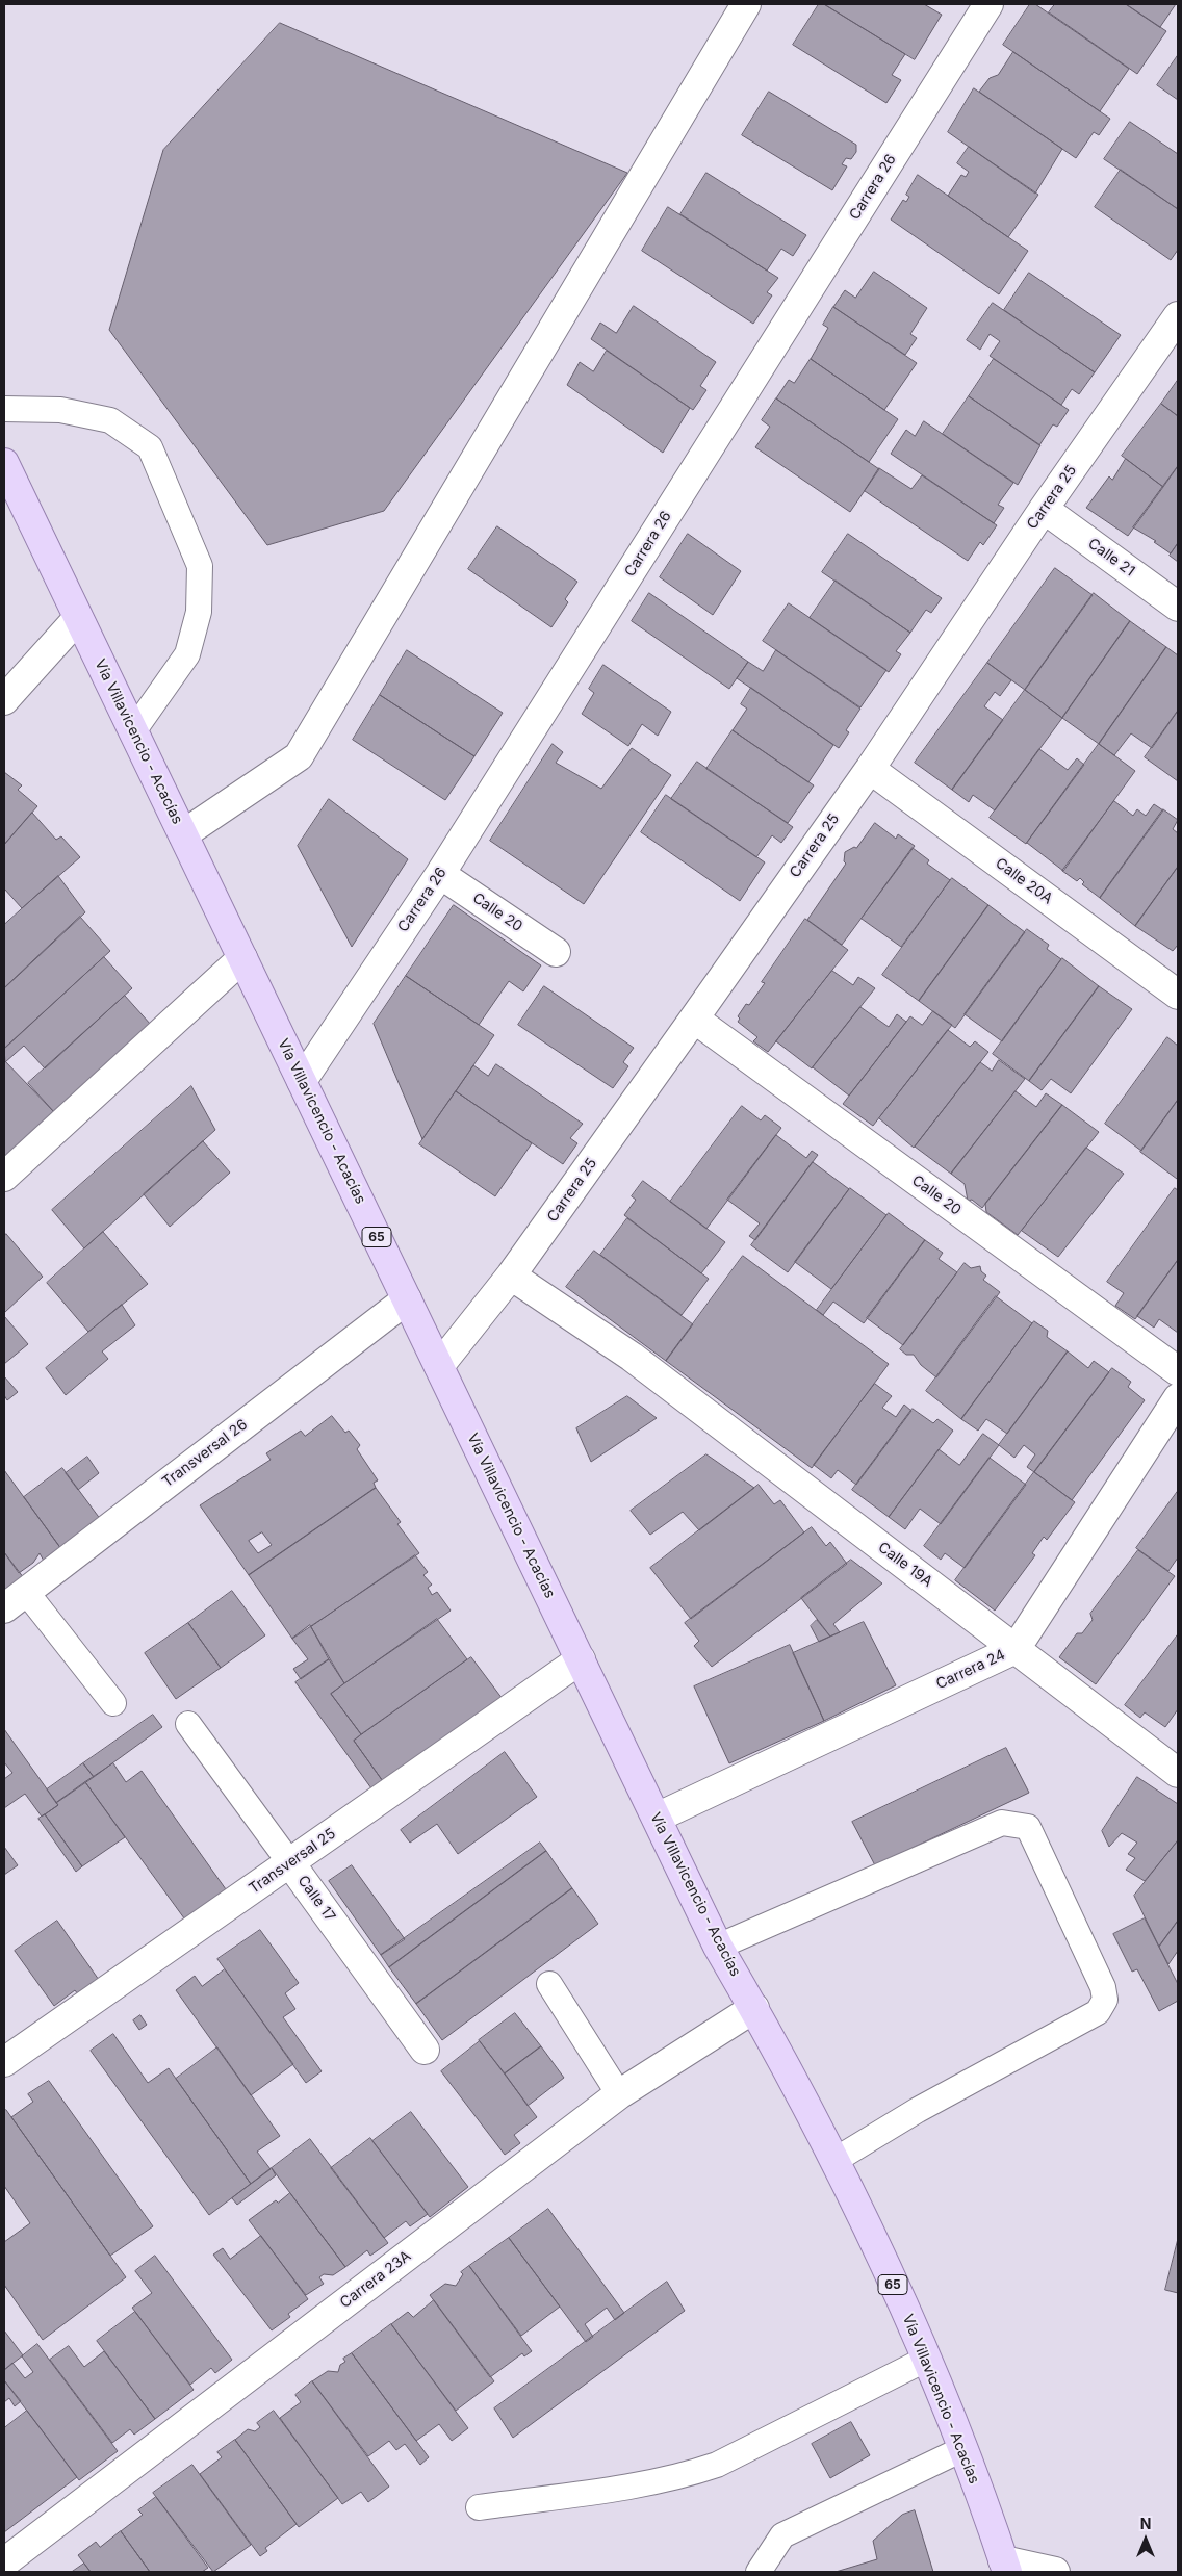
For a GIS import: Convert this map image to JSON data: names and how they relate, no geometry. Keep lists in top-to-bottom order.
{
  "streets": {
    "main road": ["Vía Villavicencio - Acacías", "65"],
    "street": [
      "Carrera 26",
      "Carrera 25",
      "Calle 21",
      "Calle 20A",
      "Calle 20",
      "Transversal 26",
      "Calle 19A",
      "Carrera 24",
      "Transversal 25",
      "Calle 17",
      "Carrera 23A"
    ]
  },
  "crossings": [
    ["Carrera 26", "Vía Villavicencio - Acacías"],
    ["Carrera 26", "Calle 20"],
    ["Carrera 25", "Calle 21"],
    ["Carrera 25", "Vía Villavicencio - Acacías"],
    ["Carrera 25", "Calle 20A"],
    ["Carrera 25", "Calle 20"],
    ["Carrera 25", "Calle 19A"],
    ["Vía Villavicencio - Acacías", "Transversal 26"],
    ["Vía Villavicencio - Acacías", "Carrera 24"],
    ["Vía Villavicencio - Acacías", "Transversal 25"],
    ["Vía Villavicencio - Acacías", "Carrera 23A"],
    ["Calle 19A", "Carrera 24"],
    ["Transversal 25", "Calle 17"]
  ],
  "north": "top"
}
